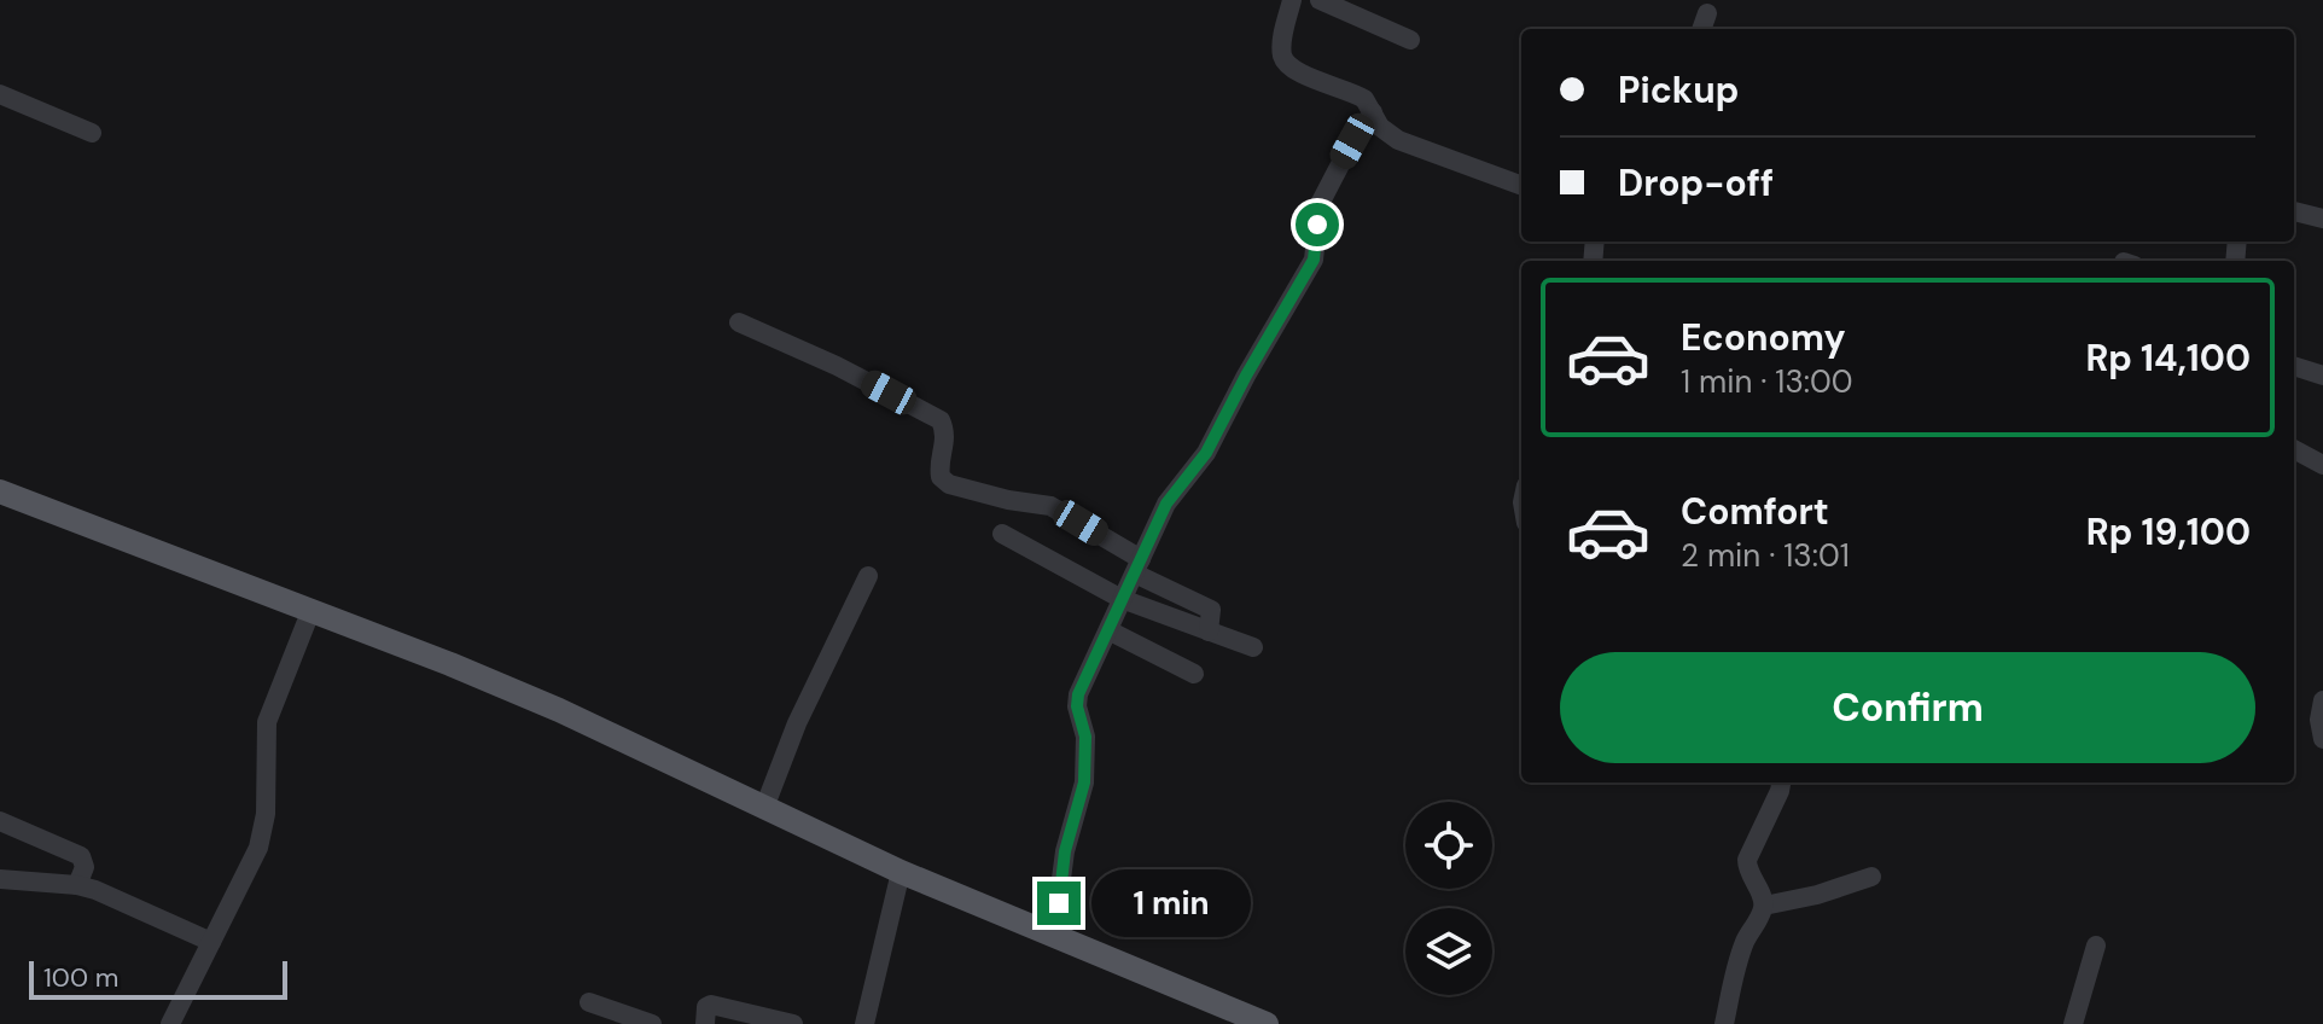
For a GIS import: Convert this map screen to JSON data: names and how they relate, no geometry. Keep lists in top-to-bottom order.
{
  "scale_bar": "100 m",
  "page": {
    "banner": ["Pickup", "Drop-off"],
    "list": [
      {
        "name": "Economy",
        "note": "1 min · 13:00",
        "value": "Rp 14,100"
      },
      {
        "name": "Comfort",
        "note": "2 min · 13:01",
        "value": "Rp 19,100"
      }
    ],
    "buttons": "Confirm",
    "bubble": "1 min",
    "scale": "100 m"
  }
}
